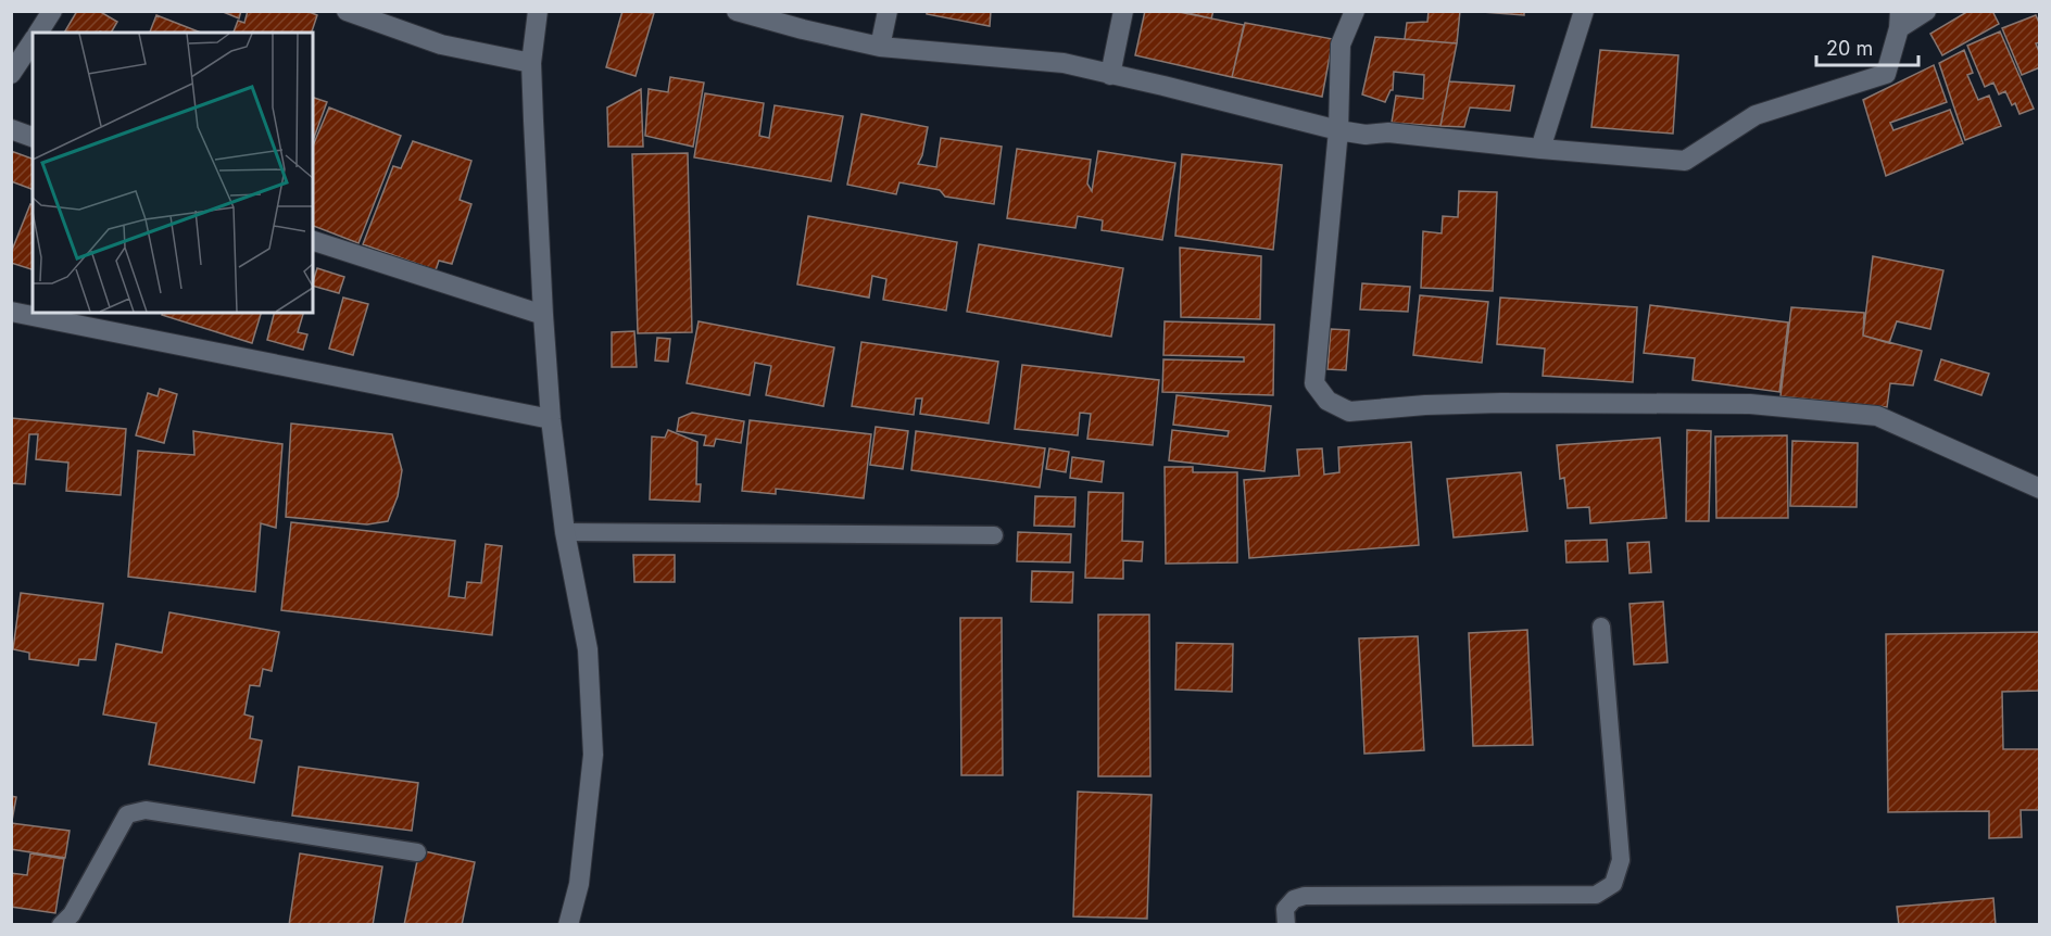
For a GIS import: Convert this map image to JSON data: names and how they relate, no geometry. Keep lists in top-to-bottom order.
{
  "scale_bar": "20 m"
}
